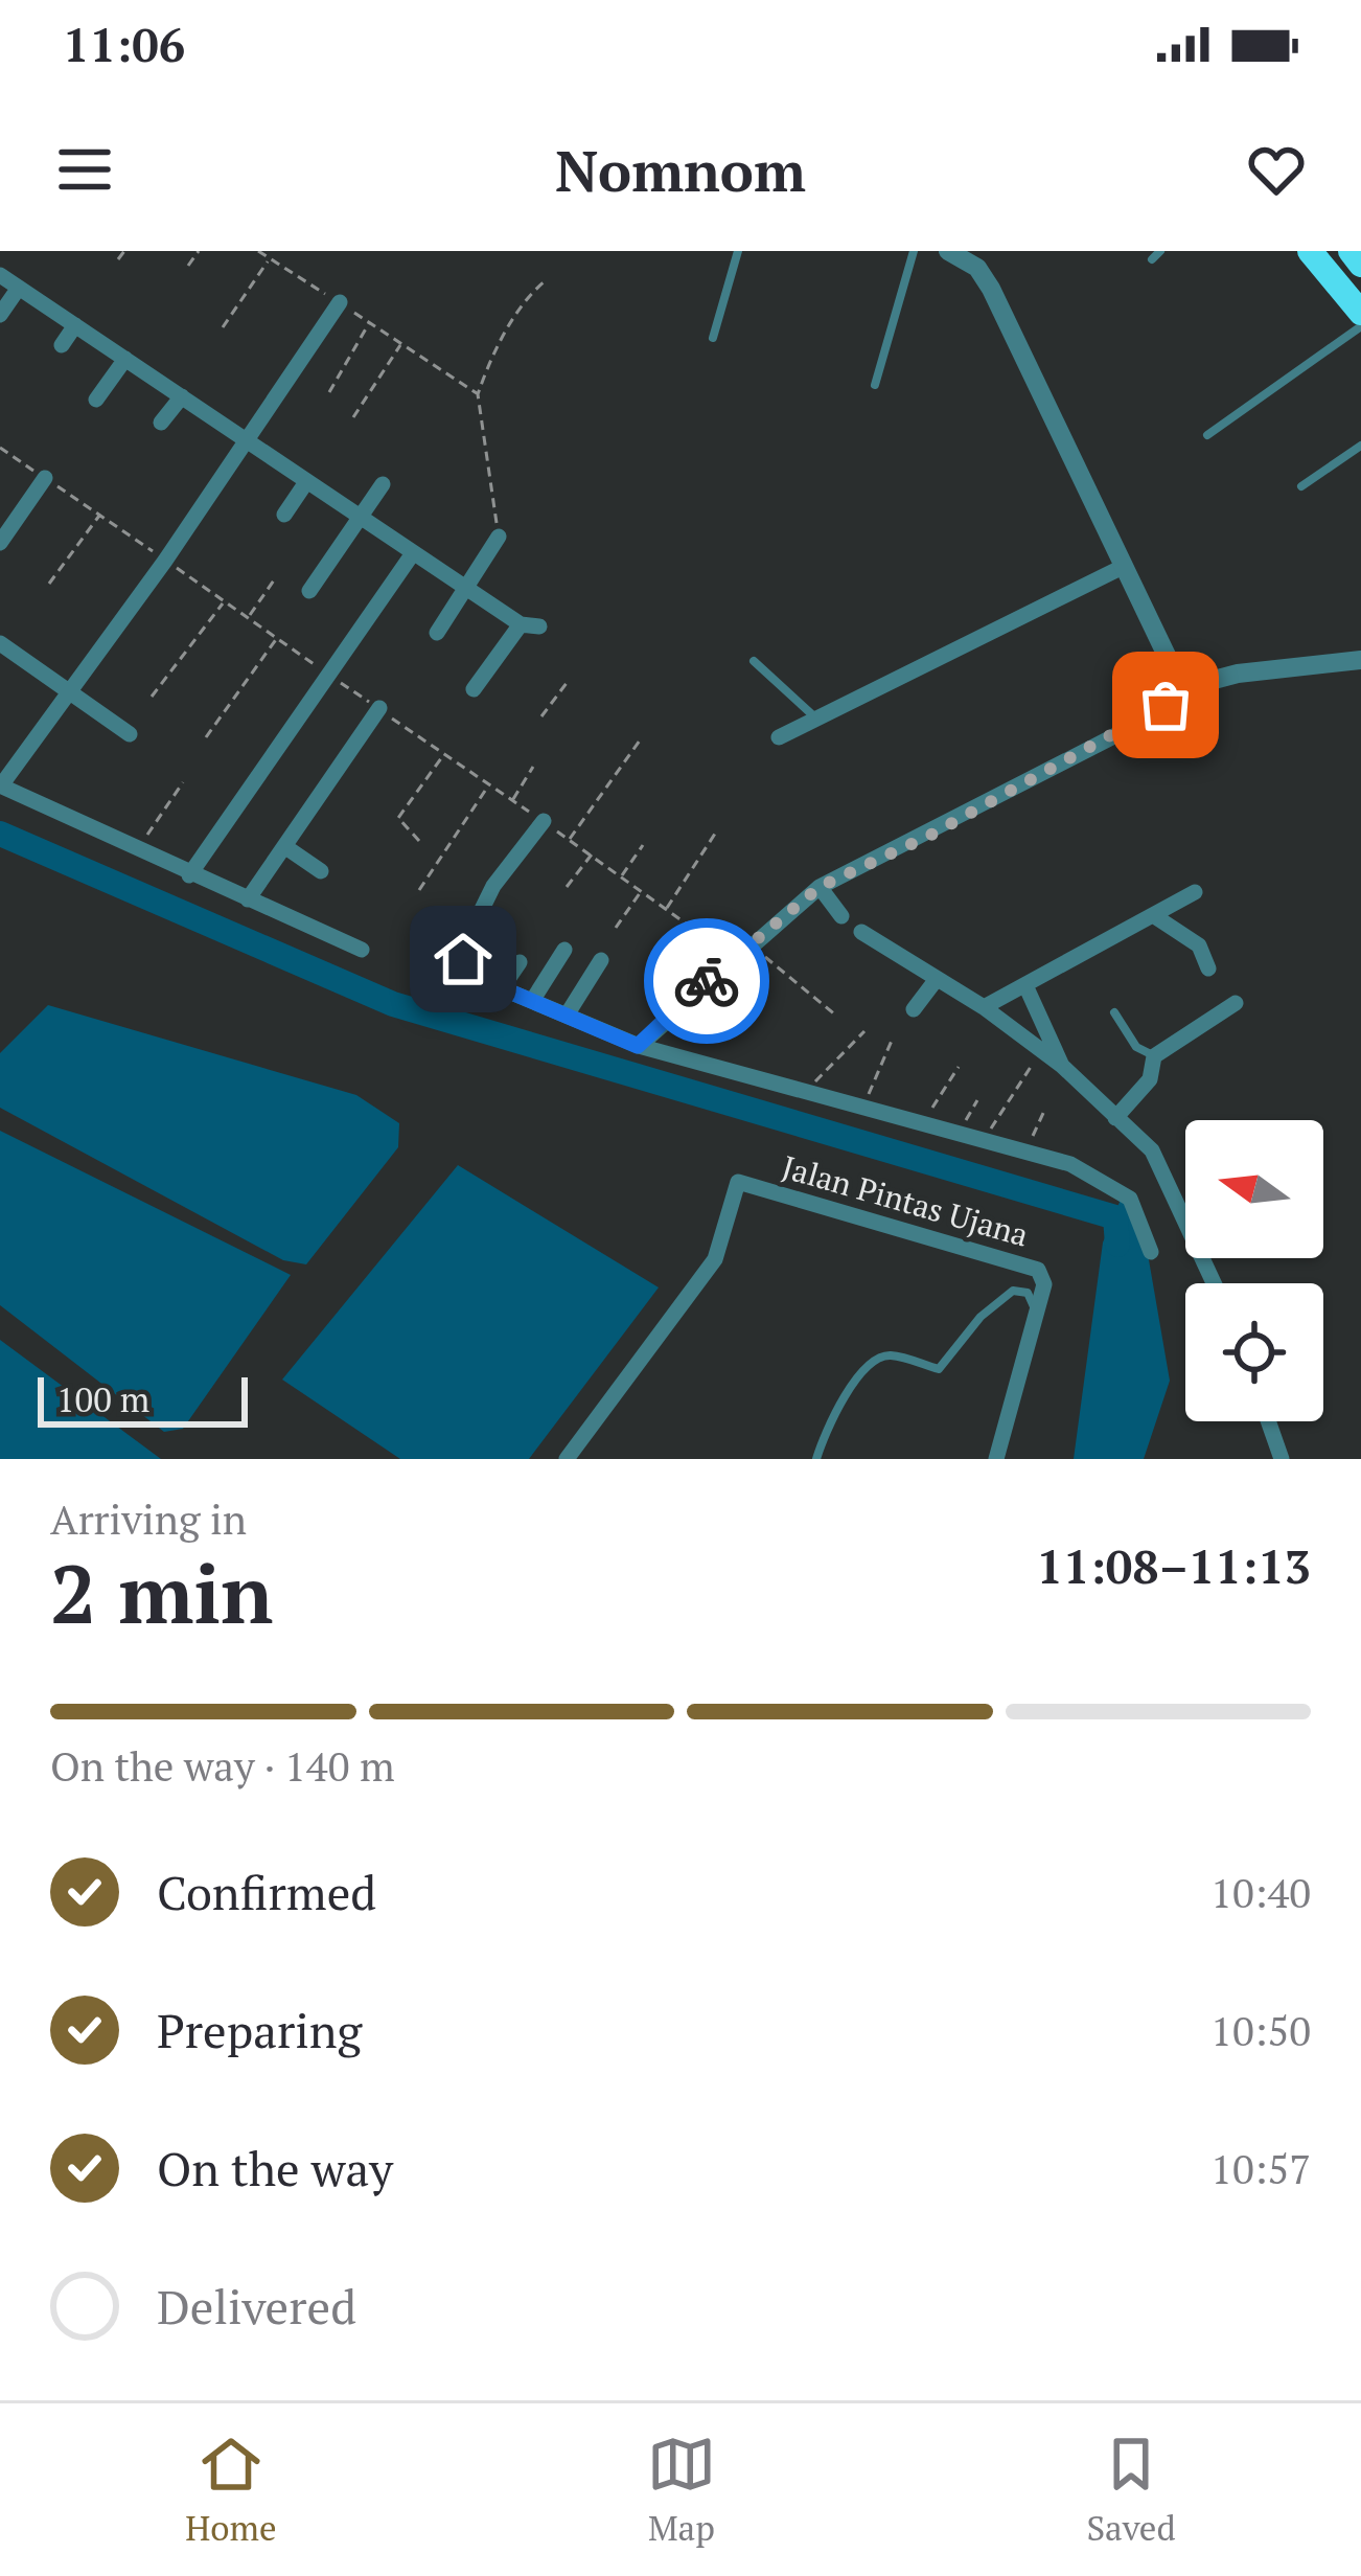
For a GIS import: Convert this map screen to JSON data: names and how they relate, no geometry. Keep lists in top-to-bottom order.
{
  "streets": {
    "street": ["Jalan Pintas Ujana"]
  },
  "scale_bar": "100 m",
  "north": "left",
  "page": {
    "status": "11:06",
    "header": "Nomnom",
    "scale": "100 m",
    "heading": ["2 min", "Arriving in", "11:08–11:13"],
    "bar": "On the way · 140 m",
    "list": [
      ["Confirmed", "10:40"],
      ["Preparing", "10:50"],
      ["On the way", "10:57"],
      "Delivered"
    ],
    "tabs": ["Home", "Map", "Saved"]
  }
}
